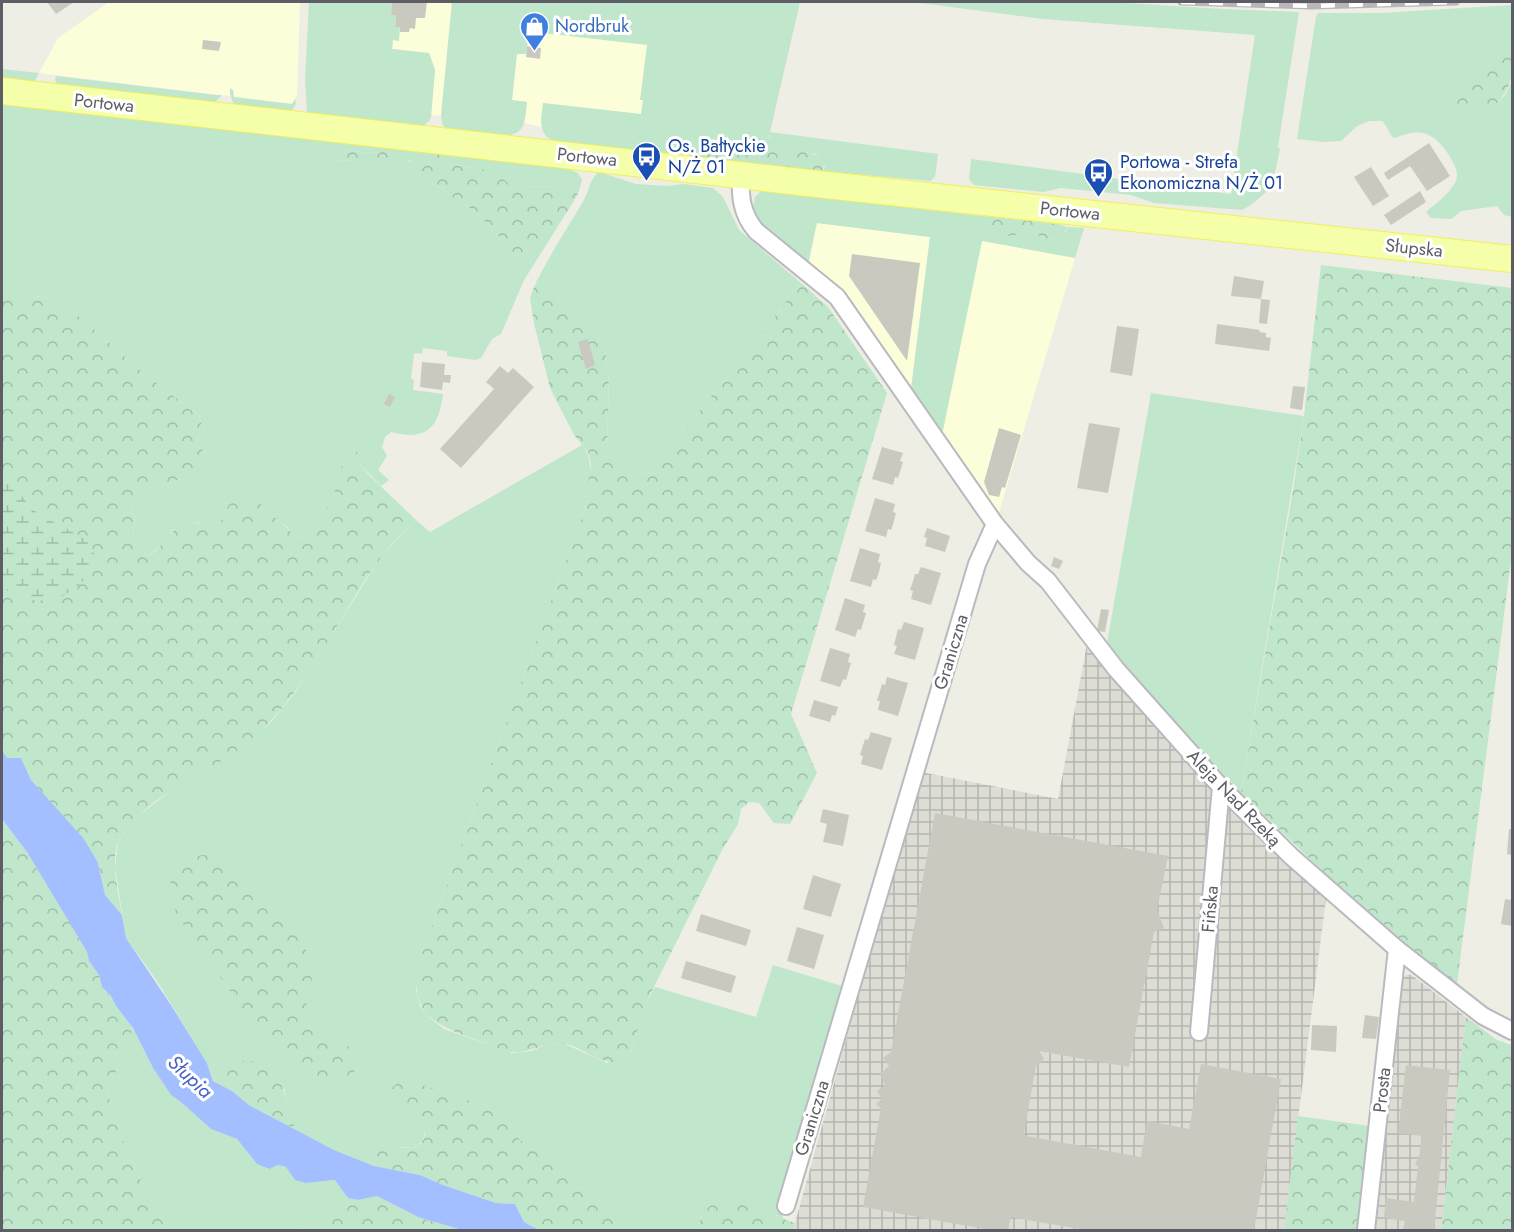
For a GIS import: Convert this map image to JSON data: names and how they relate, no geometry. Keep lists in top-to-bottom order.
{
  "streets": {
    "main road": ["Portowa", "Słupska"],
    "street": [
      "Graniczna",
      "Aleja Nad Rzeką",
      "Fińska",
      "Prosta"
    ]
  },
  "crossings": [
    ["Portowa", "Słupska"],
    ["Graniczna", "Aleja Nad Rzeką"],
    ["Aleja Nad Rzeką", "Fińska"],
    ["Aleja Nad Rzeką", "Prosta"]
  ],
  "water": ["Słupia"],
  "places": {
    "shop": ["Nordbruk"],
    "bus stop": ["Os. Bałtyckie N/Ż 01", "Portowa - Strefa Ekonomiczna N/Ż 01"]
  }
}
